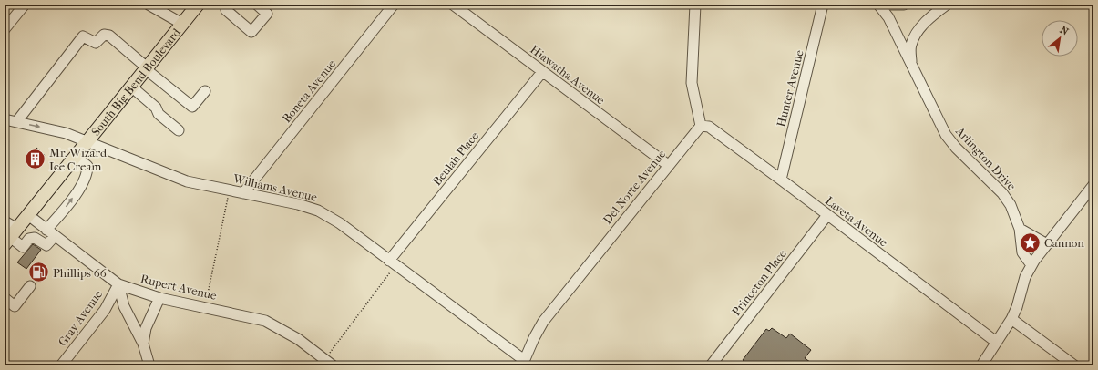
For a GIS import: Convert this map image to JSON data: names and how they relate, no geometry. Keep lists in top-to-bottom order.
{
  "streets": {
    "main road": ["South Big Bend Boulevard"],
    "street": [
      "Hiawatha Avenue",
      "Hunter Avenue",
      "Boneta Avenue",
      "Beulah Place",
      "Arlington Drive",
      "Del Norte Avenue",
      "Williams Avenue",
      "Laveta Avenue",
      "Princeton Place",
      "Rupert Avenue",
      "Gray Avenue"
    ]
  },
  "crossings": [
    ["Hiawatha Avenue", "Beulah Place"],
    ["Hiawatha Avenue", "Del Norte Avenue"],
    ["South Big Bend Boulevard", "Williams Avenue"],
    ["South Big Bend Boulevard", "Rupert Avenue"],
    ["Hunter Avenue", "Laveta Avenue"],
    ["Boneta Avenue", "Williams Avenue"],
    ["Beulah Place", "Williams Avenue"],
    ["Del Norte Avenue", "Williams Avenue"],
    ["Del Norte Avenue", "Laveta Avenue"],
    ["Laveta Avenue", "Princeton Place"],
    ["Rupert Avenue", "Gray Avenue"]
  ],
  "places": {
    "building": ["Mr. Wizard Ice Cream"],
    "place": ["Cannon"],
    "fuel station": ["Phillips 66"]
  },
  "north": "top right"
}
